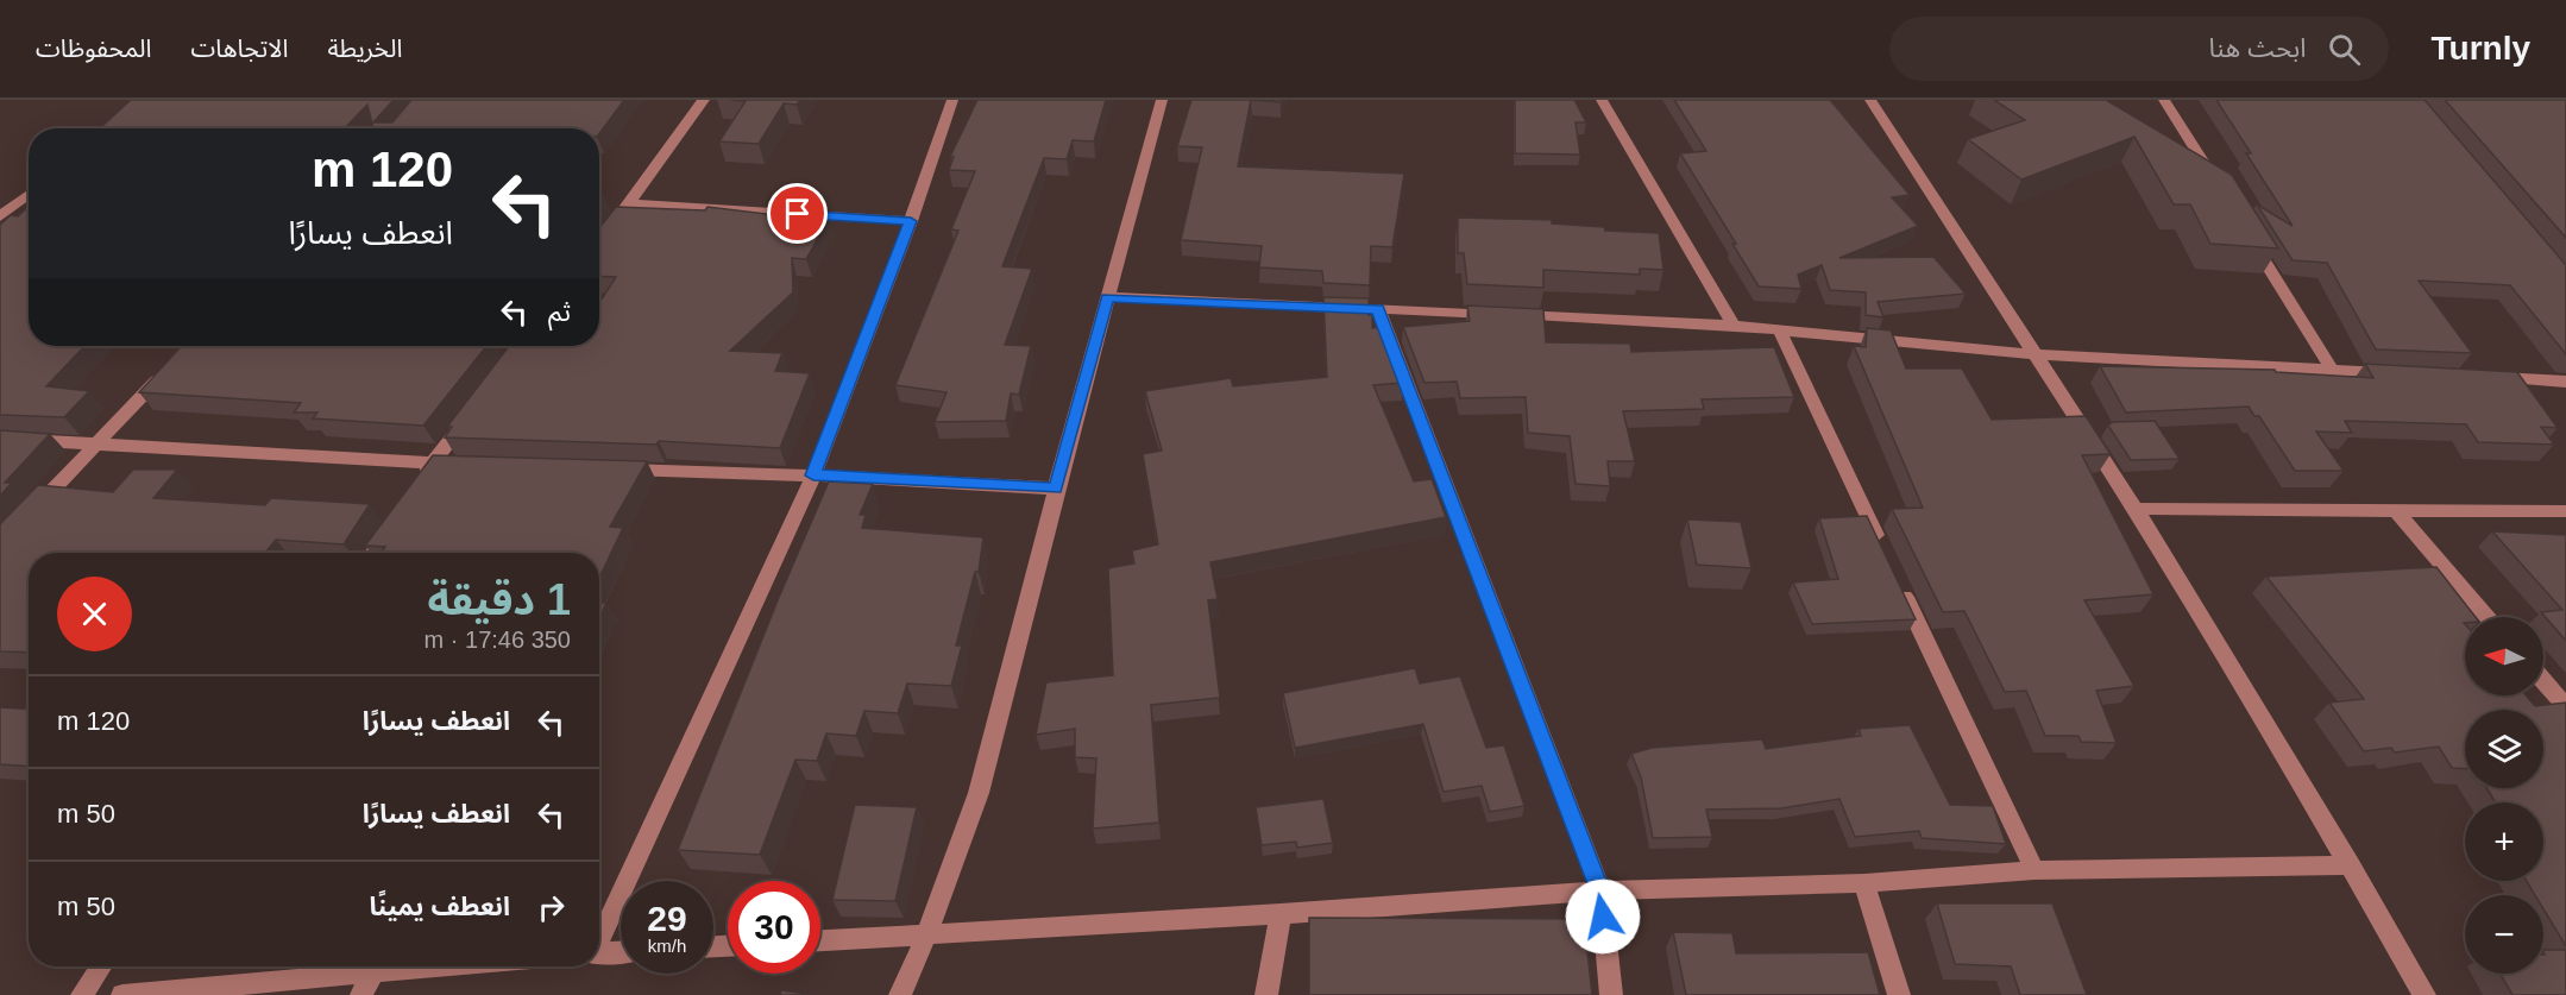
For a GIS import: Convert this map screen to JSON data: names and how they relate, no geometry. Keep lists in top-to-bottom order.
{
  "north": "left",
  "page": {
    "header": "Turnly",
    "search": "ابحث هنا",
    "nav": ["الخريطة", "الاتجاهات", "المحفوظات"],
    "turn": ["120 m", "انعطف يسارًا"],
    "then": "ثم",
    "heading": ["1 دقيقة", "350 m · 17:46"],
    "map_buttons": ["+", "−"],
    "list": [
      {
        "name": "انعطف يسارًا",
        "value": "120 m"
      },
      {
        "name": "انعطف يسارًا",
        "value": "50 m"
      },
      {
        "name": "انعطف يمينًا",
        "value": "50 m"
      }
    ],
    "speed": "29 km/h",
    "limit": "30"
  }
}
